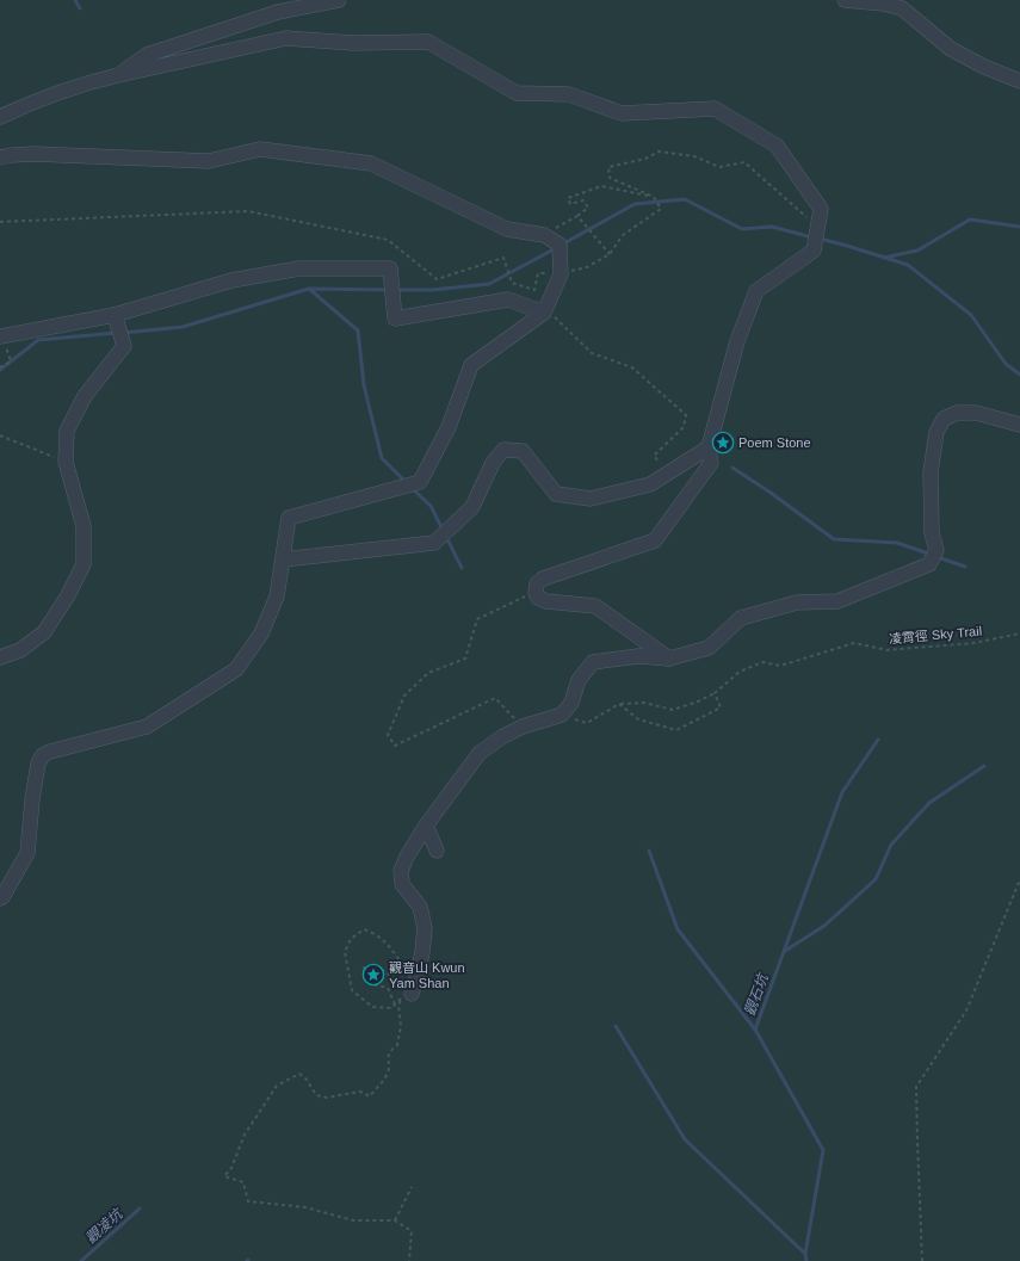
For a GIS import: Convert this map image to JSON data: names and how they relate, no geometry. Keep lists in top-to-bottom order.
{
  "streets": {
    "path": ["凌霄徑 Sky Trail"]
  },
  "water": ["觀石坑", "觀凌坑"],
  "places": {
    "place": ["Poem Stone", "觀音山 Kwun Yam Shan"]
  }
}
